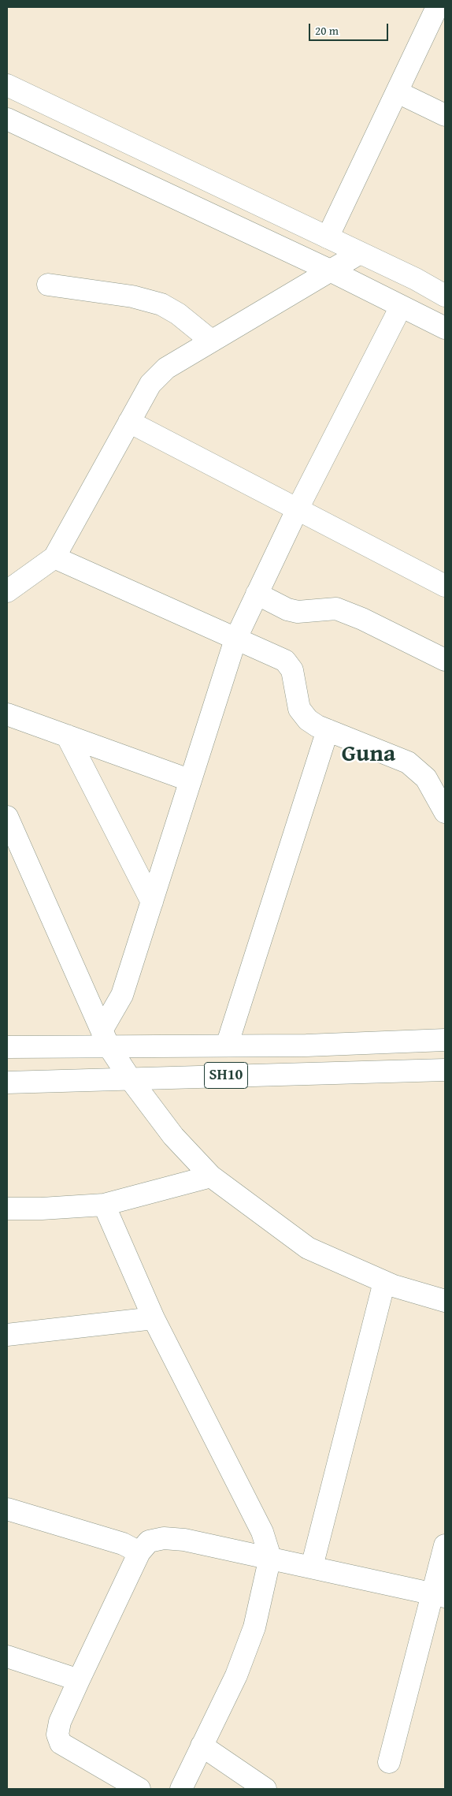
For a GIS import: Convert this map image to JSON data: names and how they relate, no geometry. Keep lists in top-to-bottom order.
{
  "streets": {
    "street": ["SH10"]
  },
  "districts": ["Guna"],
  "scale_bar": "20 m"
}
